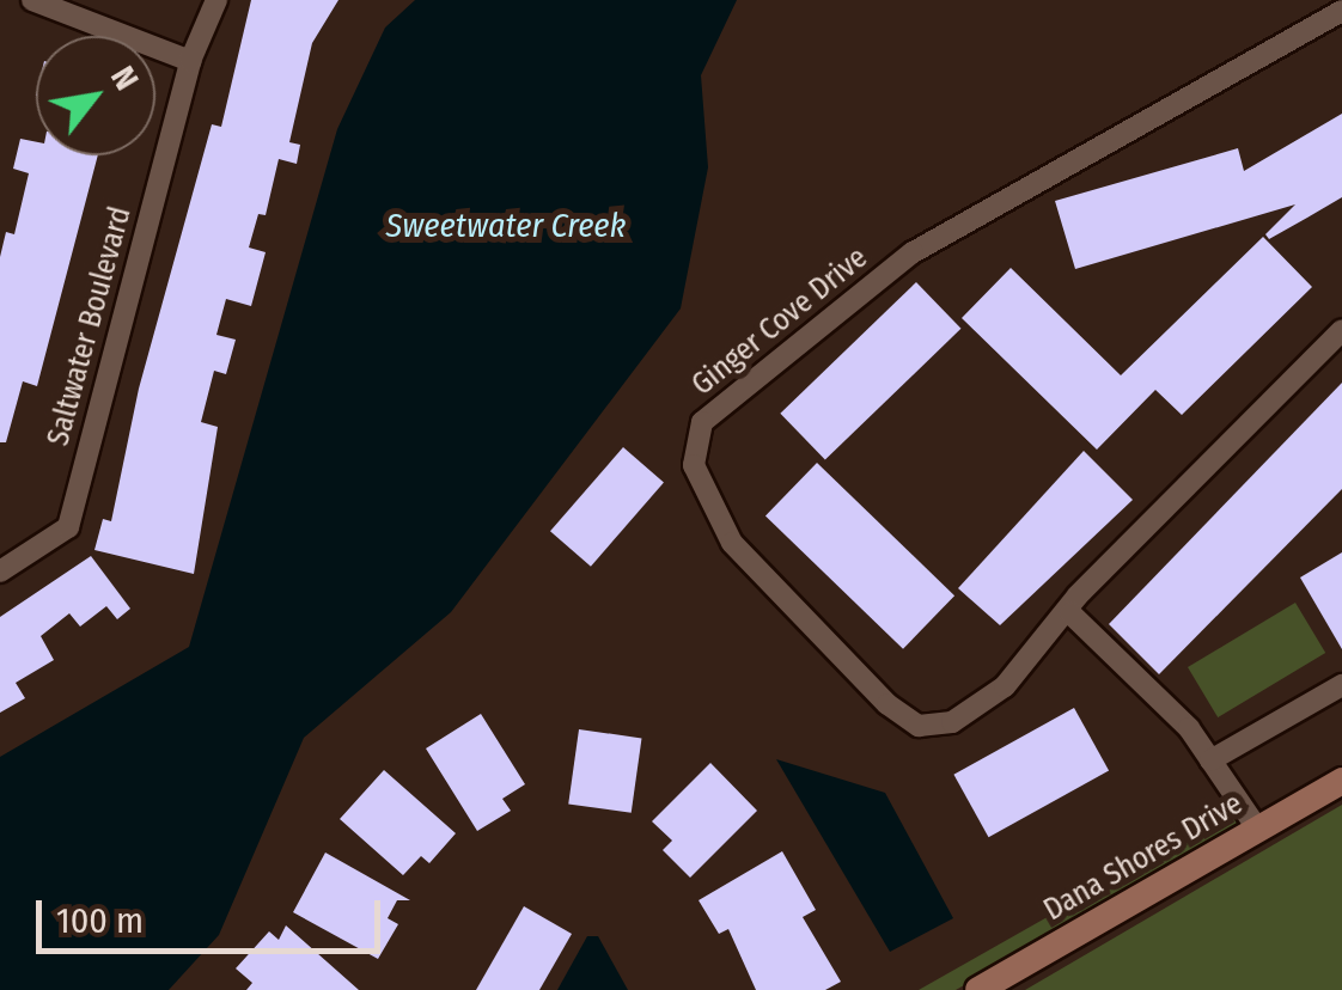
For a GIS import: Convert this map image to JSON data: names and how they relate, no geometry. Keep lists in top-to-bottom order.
{
  "streets": {
    "street": ["Ginger Cove Drive", "Saltwater Boulevard", "Dana Shores Drive"]
  },
  "water": ["Sweetwater Creek"],
  "scale_bar": "100 m",
  "north": "top right"
}
